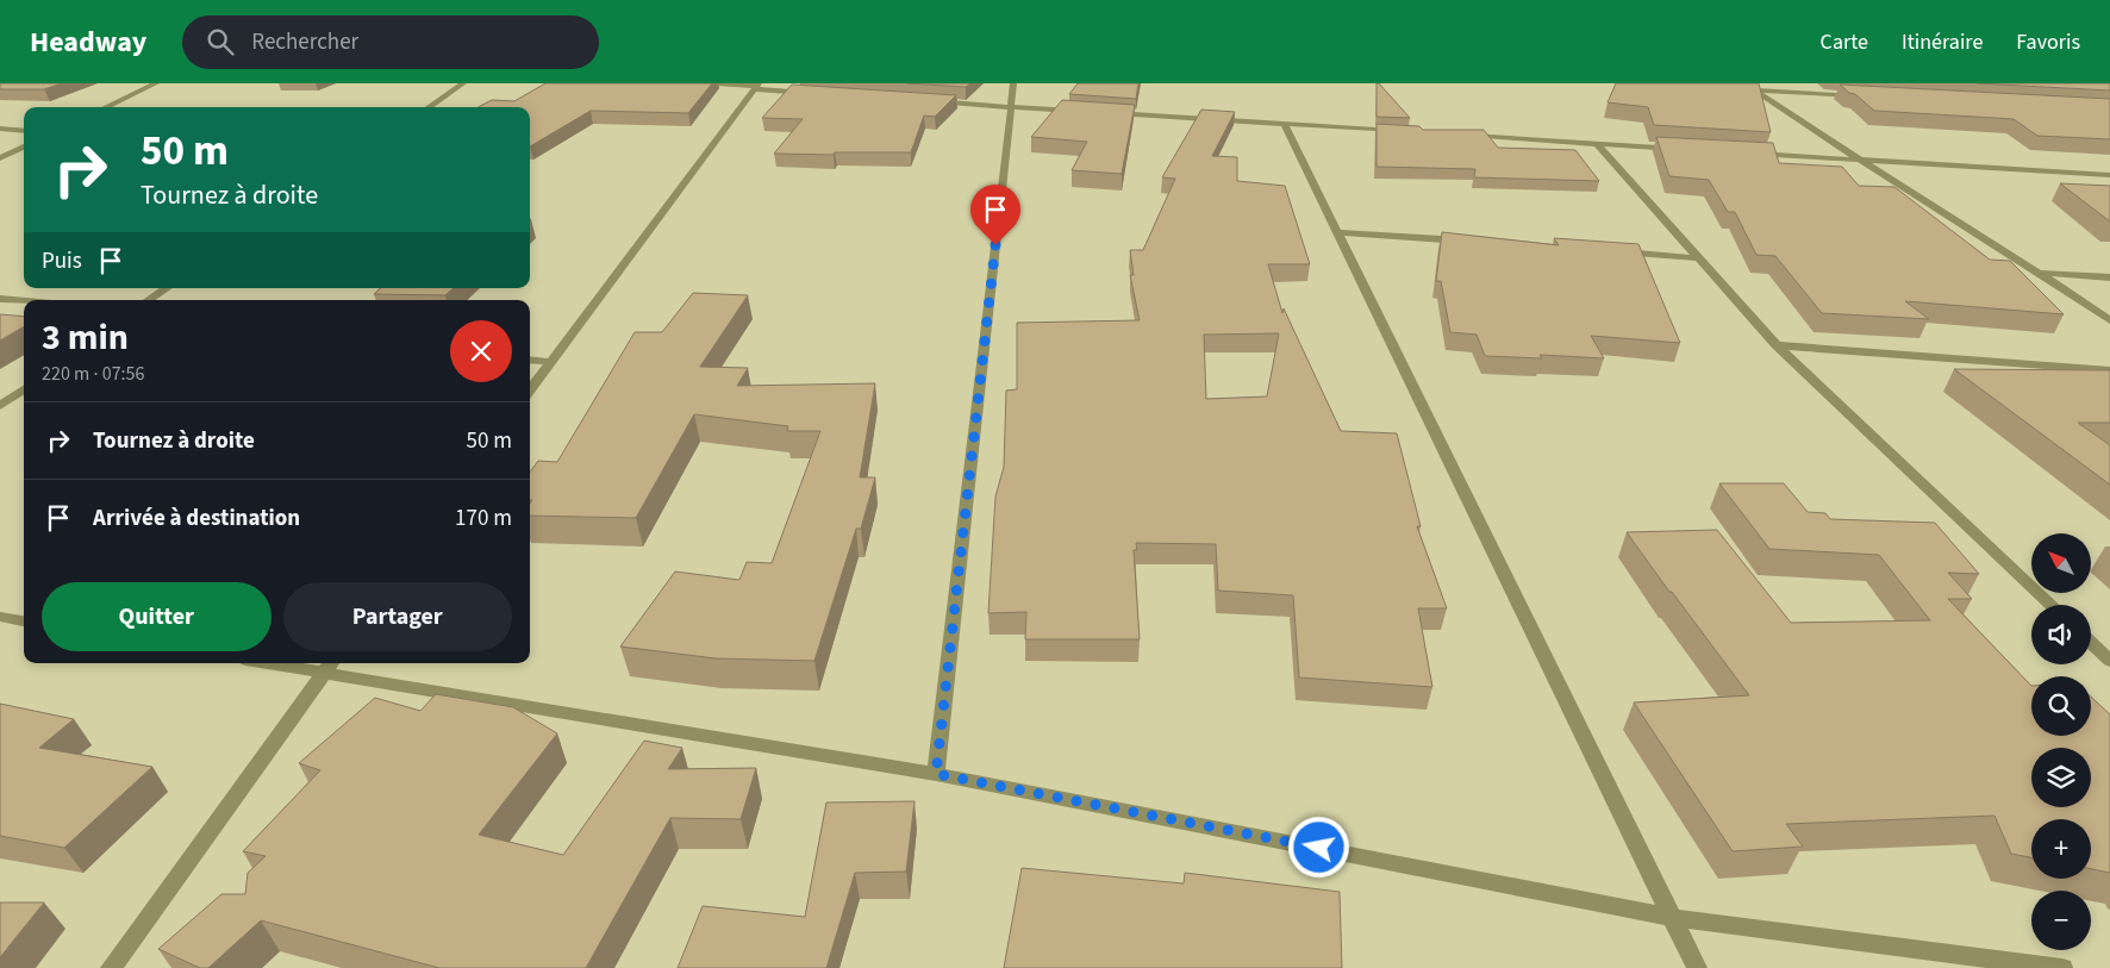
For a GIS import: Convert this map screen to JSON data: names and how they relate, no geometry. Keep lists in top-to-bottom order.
{
  "north": "top left",
  "page": {
    "header": "Headway",
    "search": "Rechercher",
    "nav": ["Carte", "Itinéraire", "Favoris"],
    "turn": ["50 m", "Tournez à droite"],
    "then": "Puis",
    "heading": ["3 min", "220 m · 07:56"],
    "list": [
      {
        "name": "Tournez à droite",
        "value": "50 m"
      },
      {
        "name": "Arrivée à destination",
        "value": "170 m"
      }
    ],
    "map_buttons": ["+", "−"],
    "buttons": ["Quitter", "Partager"]
  }
}
